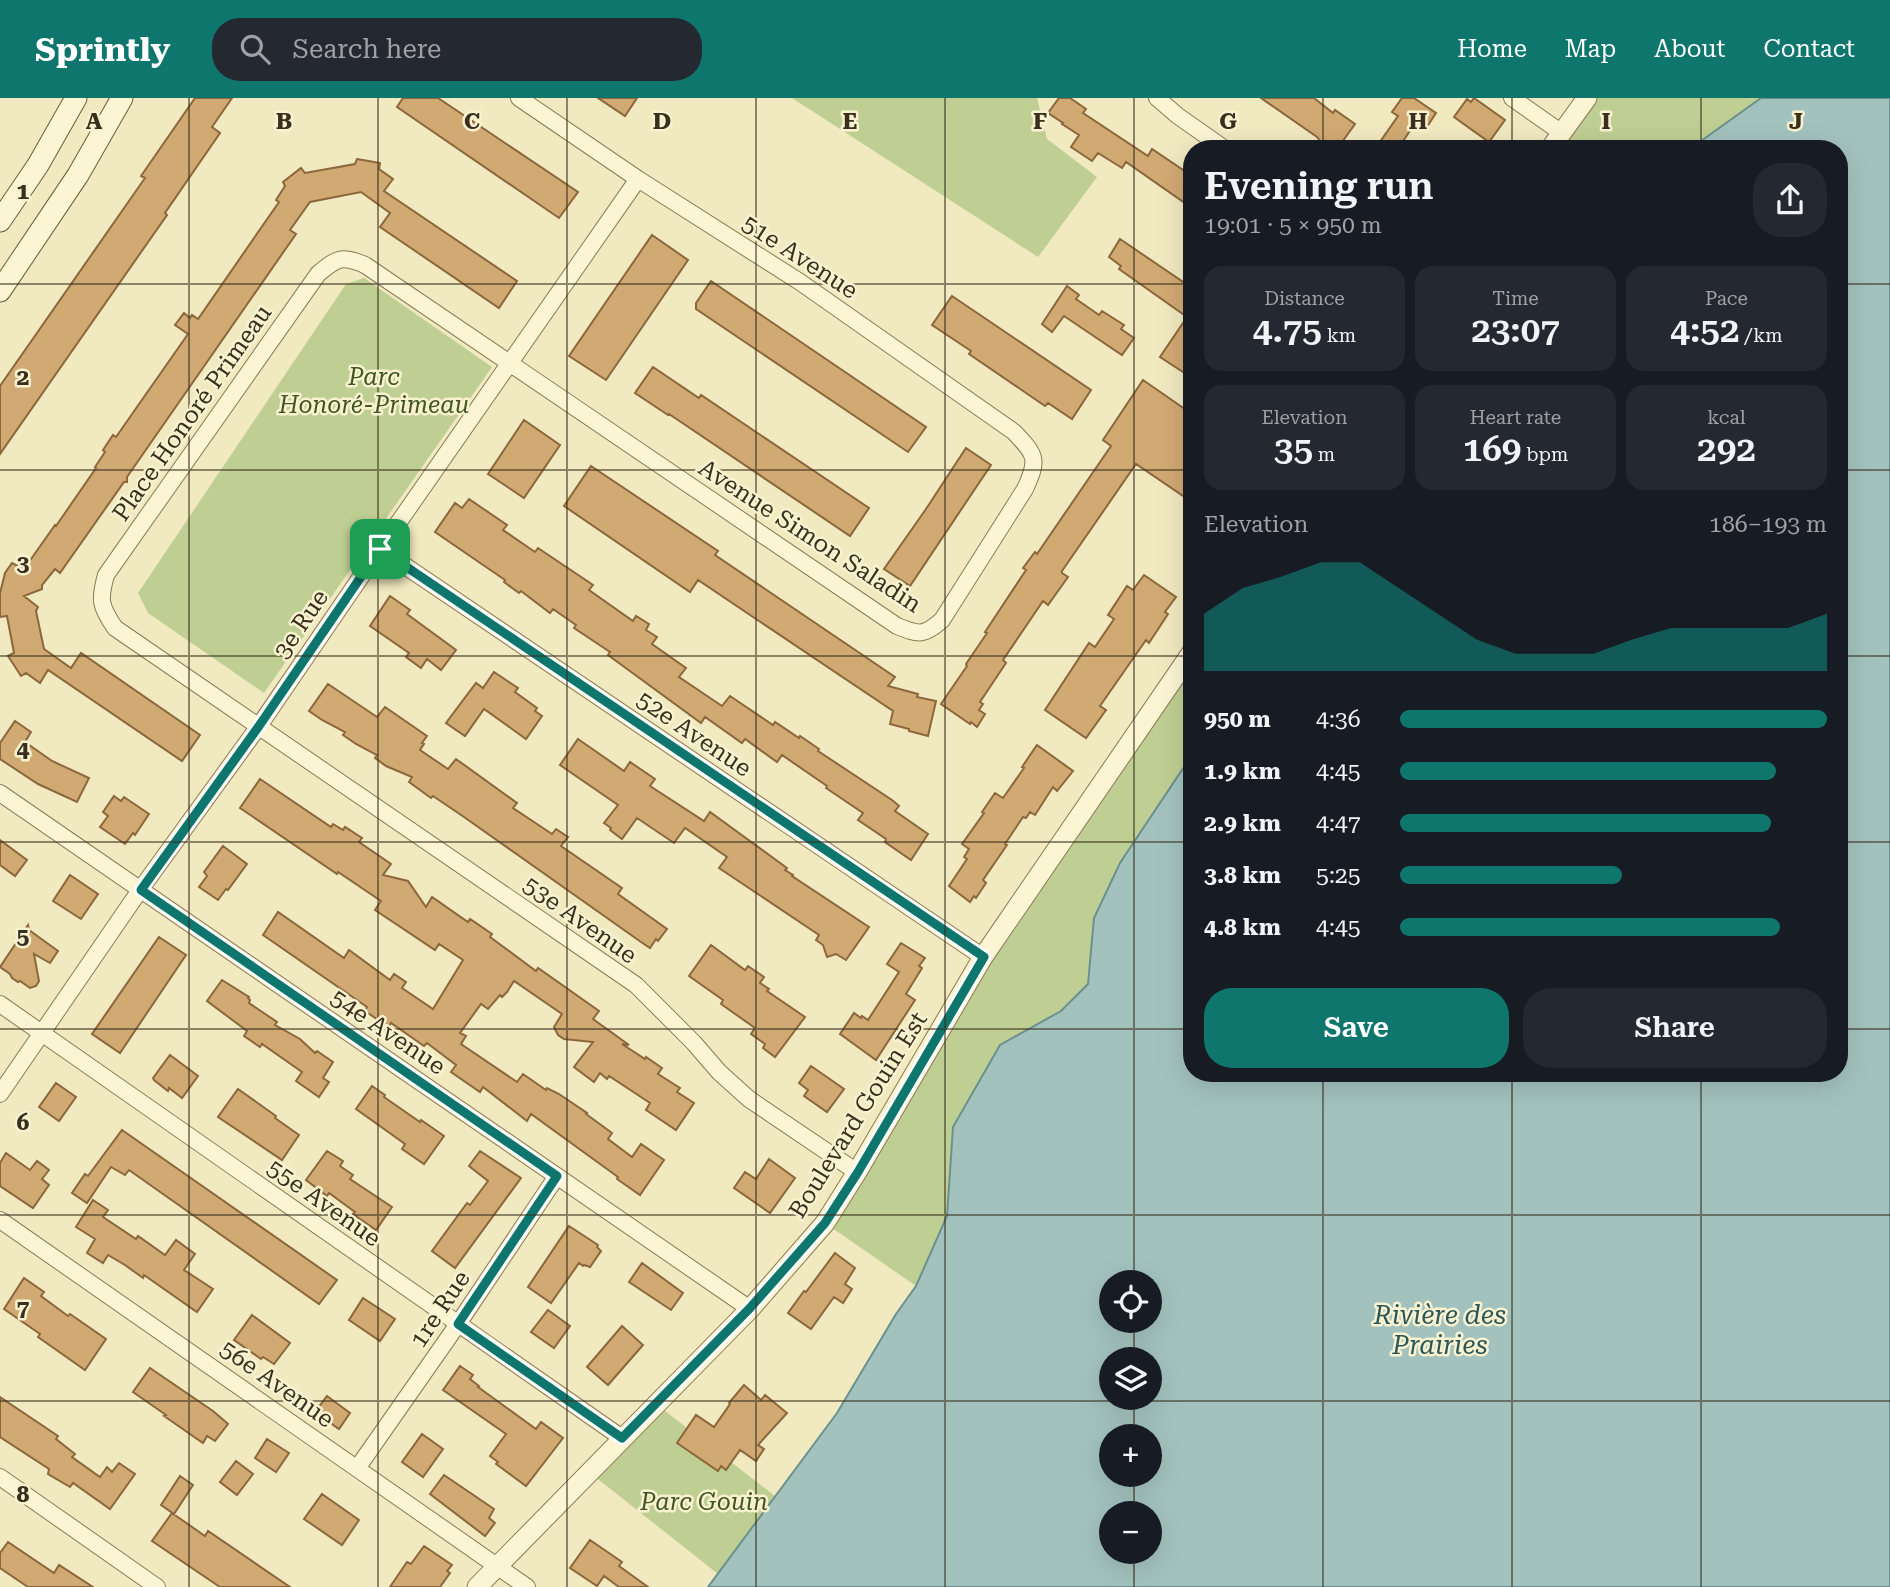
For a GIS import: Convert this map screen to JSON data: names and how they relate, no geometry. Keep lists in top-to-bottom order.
{
  "streets": {
    "street": [
      "51e Avenue",
      "Place Honoré Primeau",
      "Avenue Simon Saladin",
      "3e Rue",
      "52e Avenue",
      "53e Avenue",
      "54e Avenue",
      "Boulevard Gouin Est",
      "55e Avenue",
      "1re Rue",
      "56e Avenue"
    ]
  },
  "crossings": [
    ["51e Avenue", "Avenue Simon Saladin"],
    ["51e Avenue", "3e Rue"],
    ["Place Honoré Primeau", "Avenue Simon Saladin"],
    ["Place Honoré Primeau", "3e Rue"],
    ["Place Honoré Primeau", "53e Avenue"],
    ["Avenue Simon Saladin", "3e Rue"],
    ["3e Rue", "52e Avenue"],
    ["3e Rue", "53e Avenue"],
    ["3e Rue", "54e Avenue"],
    ["3e Rue", "55e Avenue"],
    ["52e Avenue", "Boulevard Gouin Est"],
    ["53e Avenue", "Boulevard Gouin Est"],
    ["54e Avenue", "Boulevard Gouin Est"],
    ["54e Avenue", "1re Rue"],
    ["Boulevard Gouin Est", "55e Avenue"],
    ["Boulevard Gouin Est", "56e Avenue"],
    ["55e Avenue", "1re Rue"],
    ["1re Rue", "56e Avenue"]
  ],
  "water": ["Rivière des Prairies"],
  "parks": ["Parc Honoré-Primeau", "Parc Gouin"],
  "page": {
    "header": "Sprintly",
    "search": "Search here",
    "nav": [
      "Home",
      "Map",
      "About",
      "Contact"
    ],
    "heading": ["Evening run", "19:01 · 5 × 950 m"],
    "stats": [
      ["Distance", "4.75 km"],
      ["Time", "23:07"],
      ["Pace", "4:52 /km"],
      ["Elevation", "35 m"],
      ["Heart rate", "169 bpm"],
      ["kcal", "292"]
    ],
    "chart": ["Elevation", "186–193 m"],
    "list": [
      {
        "name": "950 m",
        "note": "4:36"
      },
      {
        "name": "1.9 km",
        "note": "4:45"
      },
      {
        "name": "2.9 km",
        "note": "4:47"
      },
      {
        "name": "3.8 km",
        "note": "5:25"
      },
      {
        "name": "4.8 km",
        "note": "4:45"
      }
    ],
    "buttons": ["Save", "Share"],
    "map_buttons": ["+", "−"]
  },
  "grid": {
    "columns": [
      "A",
      "B",
      "C",
      "D",
      "E",
      "F",
      "G",
      "H",
      "I",
      "J"
    ],
    "rows": [
      "1",
      "2",
      "3",
      "4",
      "5",
      "6",
      "7",
      "8"
    ]
  }
}
